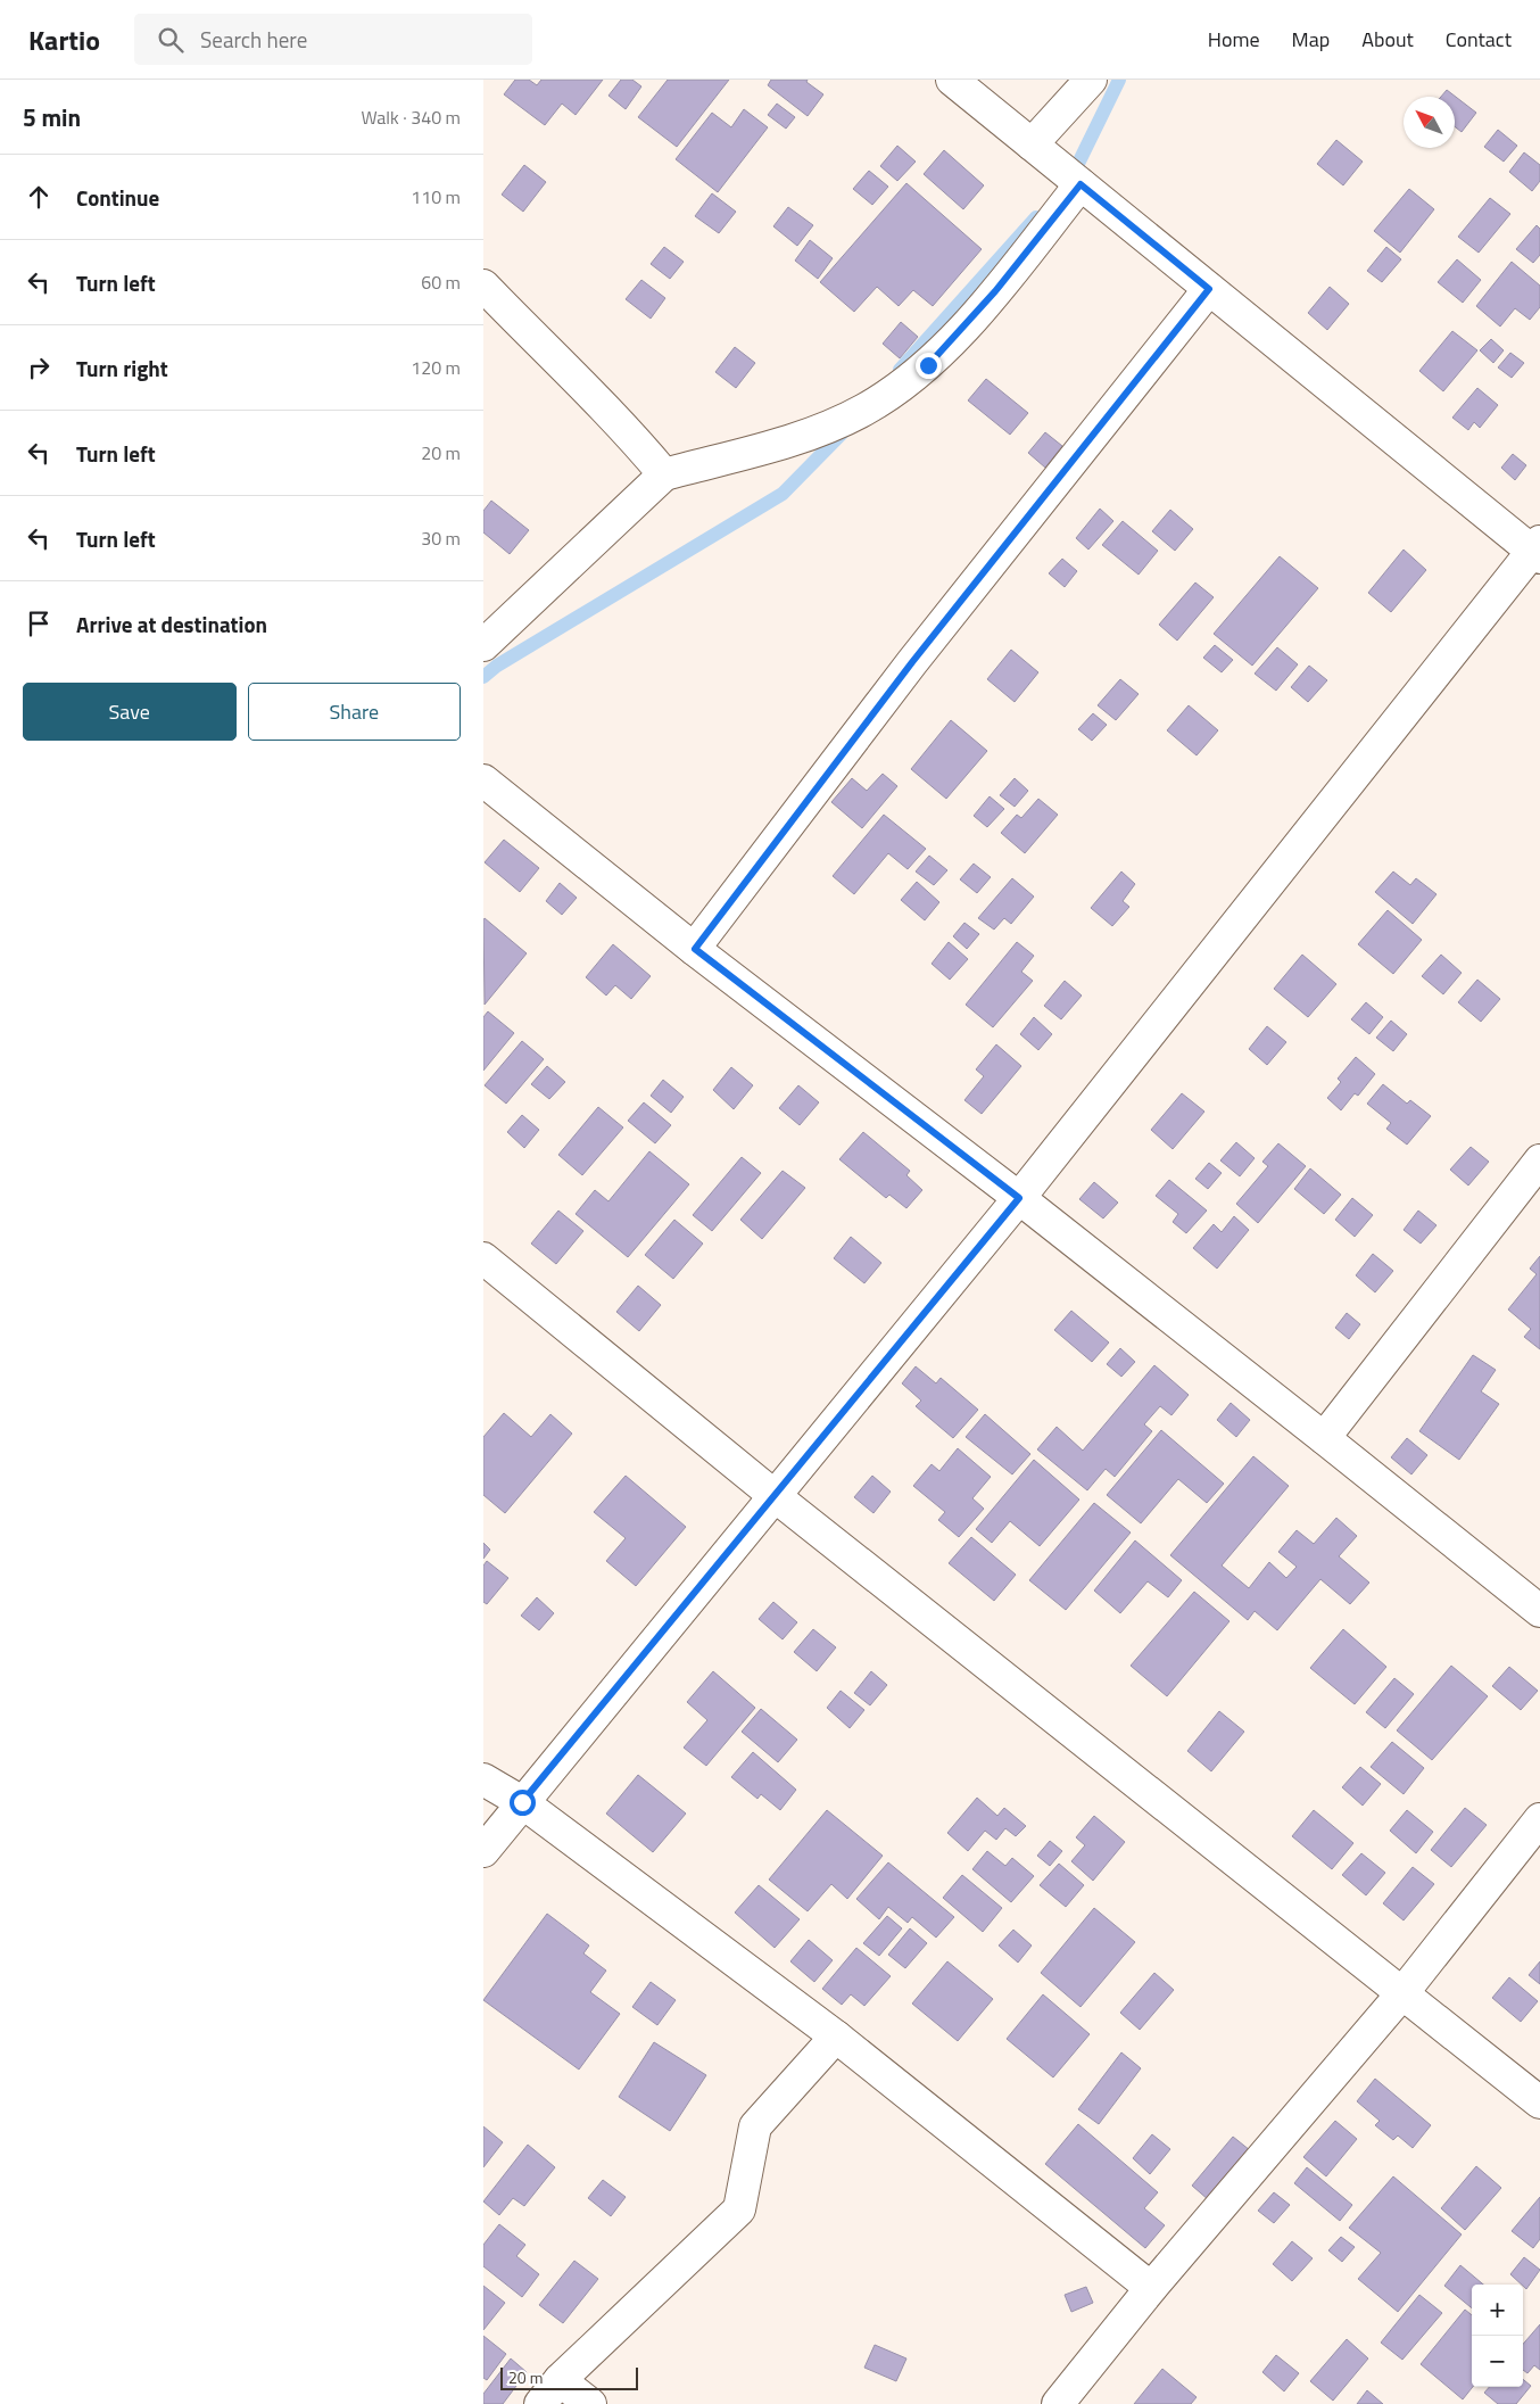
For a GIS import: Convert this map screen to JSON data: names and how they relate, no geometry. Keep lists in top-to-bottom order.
{
  "scale_bar": "20 m",
  "north": "top left",
  "page": {
    "header": "Kartio",
    "search": "Search here",
    "nav": [
      "Home",
      "Map",
      "About",
      "Contact"
    ],
    "heading": ["5 min", "Walk · 340 m"],
    "list": [
      ["Continue", "110 m"],
      ["Turn left", "60 m"],
      ["Turn right", "120 m"],
      ["Turn left", "20 m"],
      ["Turn left", "30 m"],
      "Arrive at destination"
    ],
    "buttons": ["Save", "Share"],
    "map_buttons": ["+", "−"],
    "scale": "20 m"
  }
}
